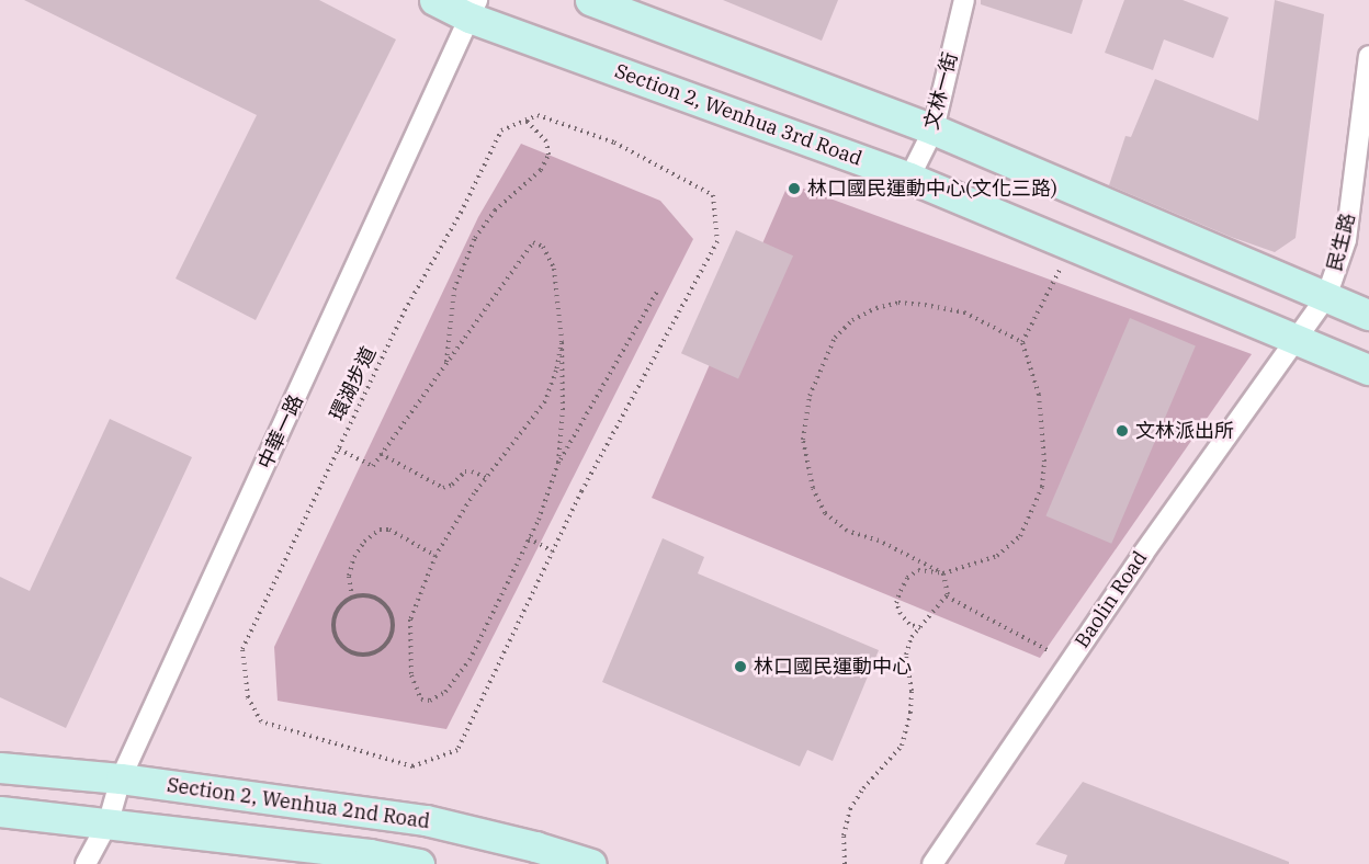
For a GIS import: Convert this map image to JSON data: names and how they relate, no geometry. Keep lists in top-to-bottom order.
{
  "streets": {
    "street": [
      "文林一街",
      "Section 2, Wenhua 3rd Road",
      "民生路",
      "中華一路",
      "Baolin Road",
      "Section 2, Wenhua 2nd Road"
    ],
    "path": ["環湖步道"]
  },
  "crossings": [
    ["文林一街", "Section 2, Wenhua 3rd Road"],
    ["Section 2, Wenhua 3rd Road", "民生路"],
    ["Section 2, Wenhua 3rd Road", "中華一路"],
    ["Section 2, Wenhua 3rd Road", "Baolin Road"],
    ["民生路", "Baolin Road"],
    ["中華一路", "Section 2, Wenhua 2nd Road"]
  ],
  "places": ["林口國民運動中心(文化三路)", "文林派出所", "林口國民運動中心"]
}
